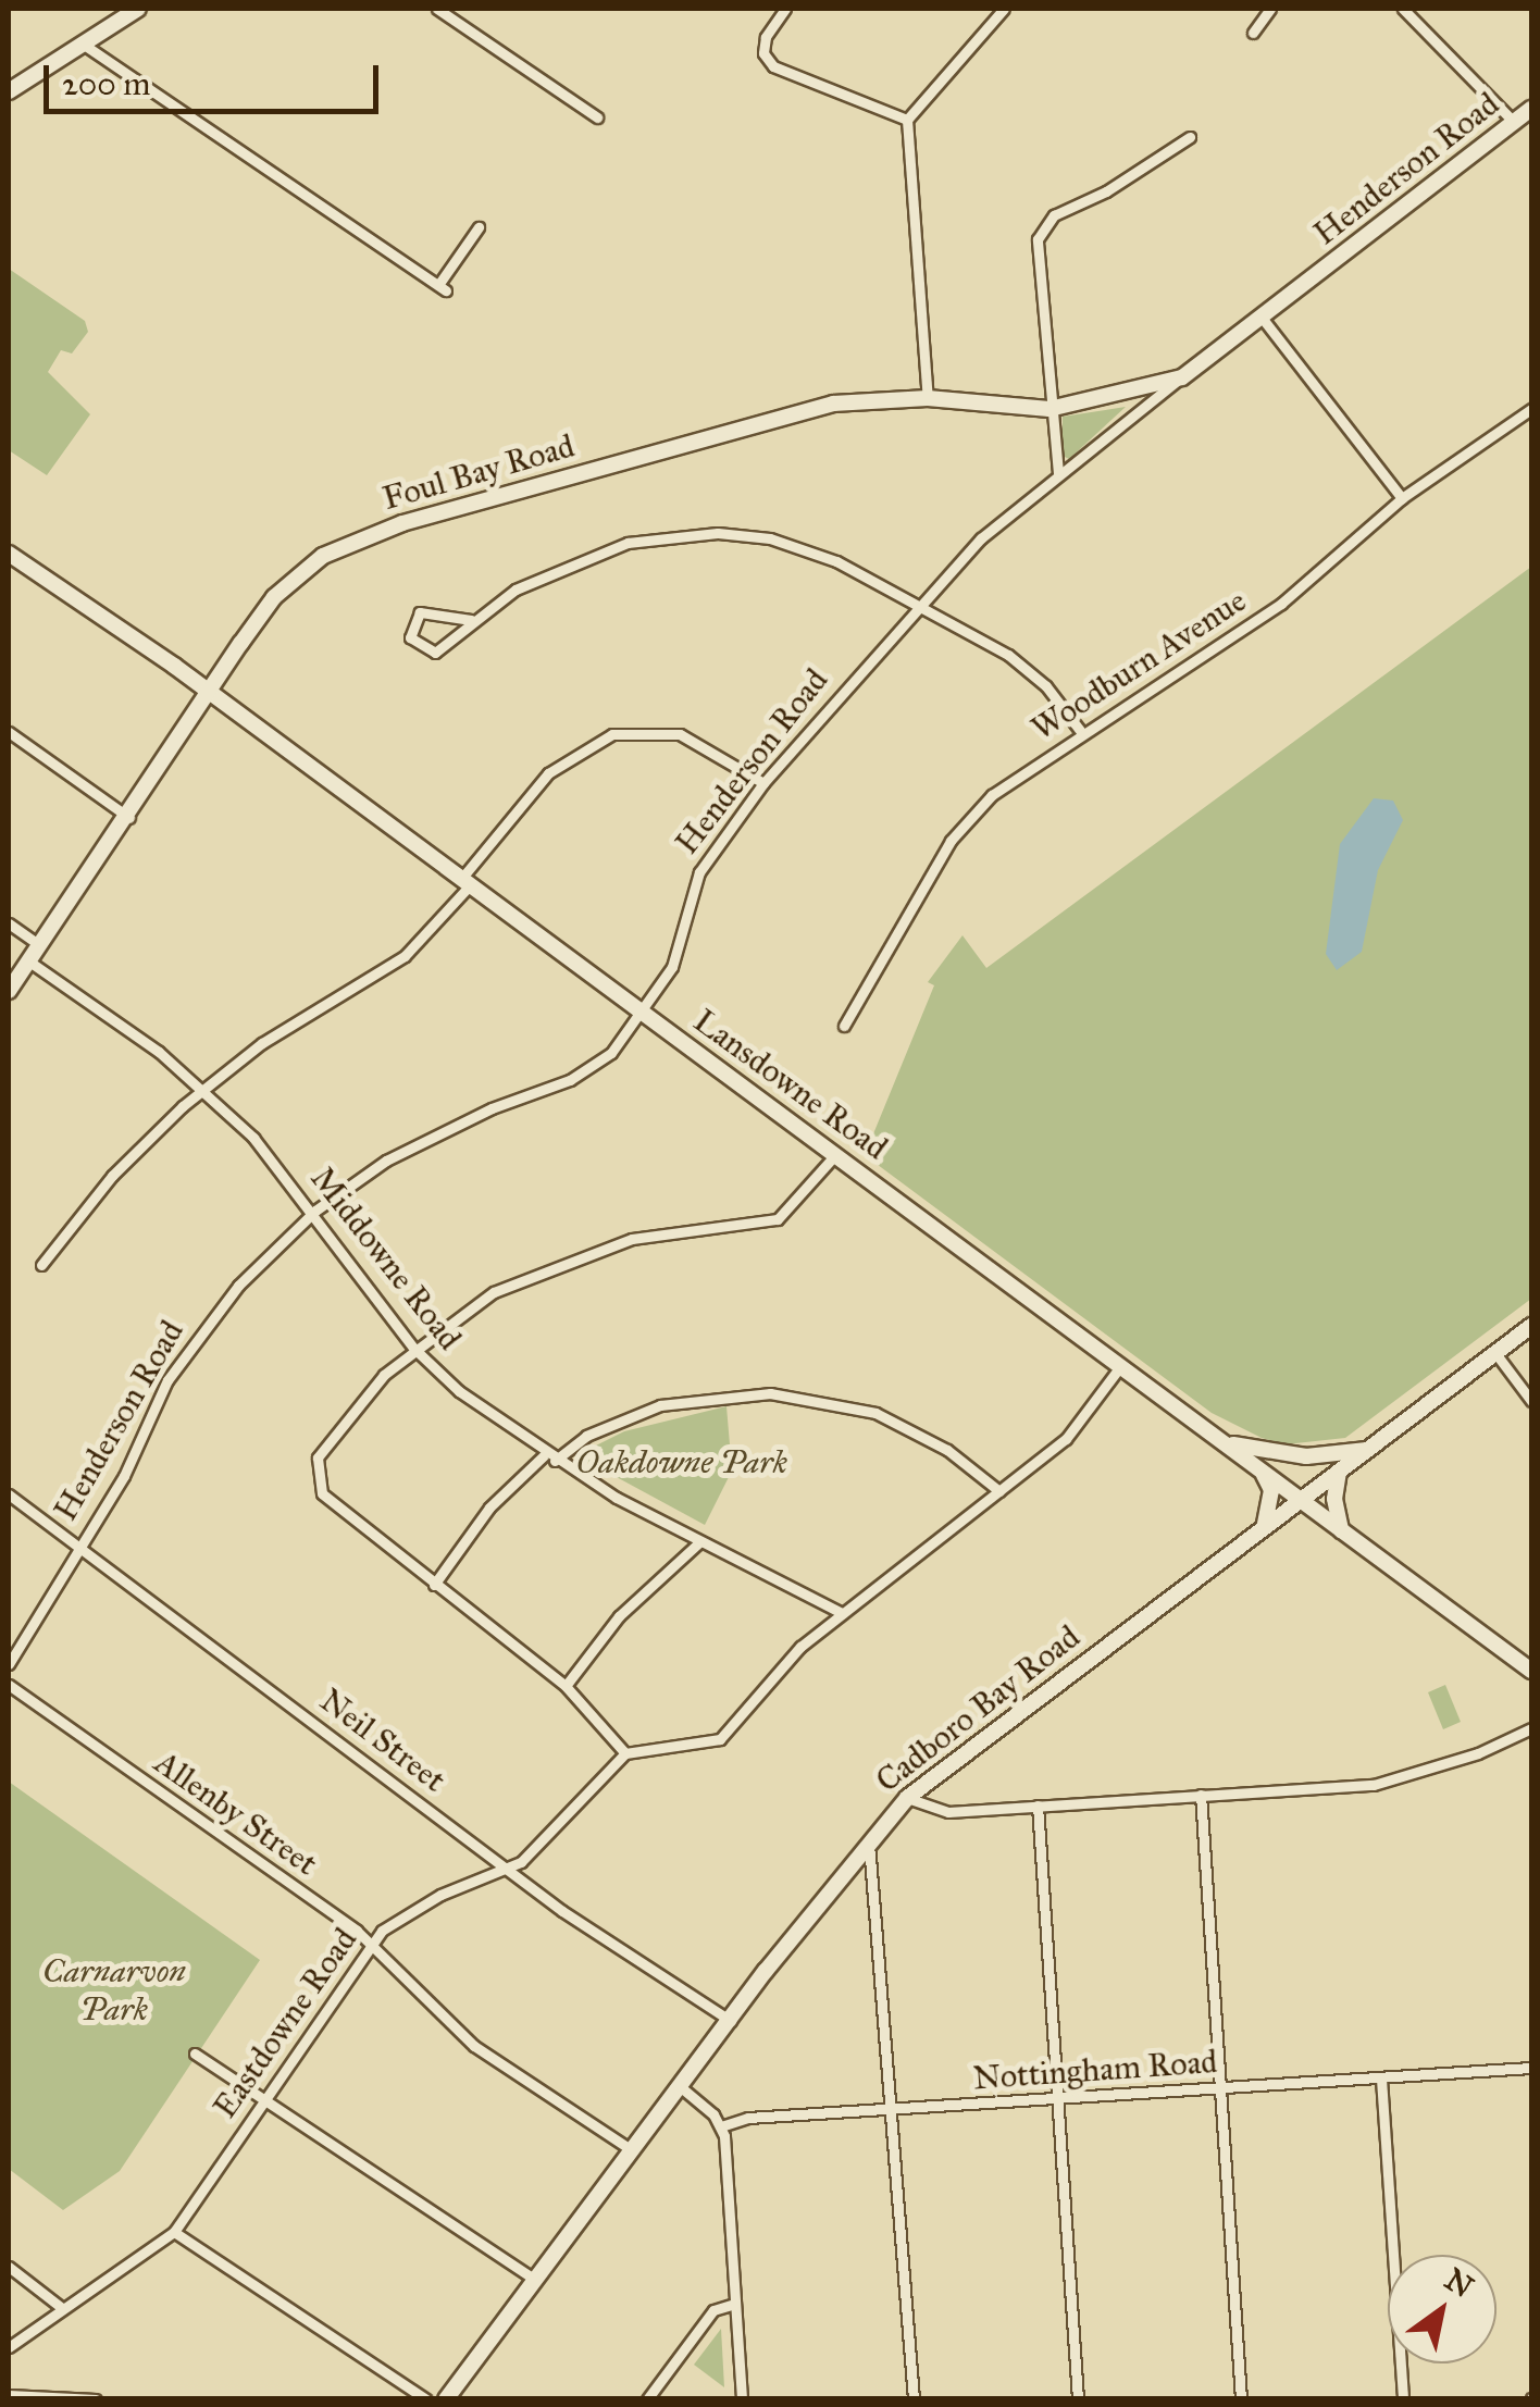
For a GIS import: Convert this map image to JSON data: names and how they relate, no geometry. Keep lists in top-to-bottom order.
{
  "streets": {
    "main road": [
      "Henderson Road",
      "Foul Bay Road",
      "Lansdowne Road",
      "Cadboro Bay Road"
    ],
    "street": [
      "Woodburn Avenue",
      "Middowne Road",
      "Neil Street",
      "Allenby Street",
      "Eastdowne Road",
      "Nottingham Road"
    ]
  },
  "crossings": [
    ["Henderson Road", "Foul Bay Road"],
    ["Henderson Road", "Lansdowne Road"],
    ["Henderson Road", "Middowne Road"],
    ["Henderson Road", "Neil Street"],
    ["Foul Bay Road", "Lansdowne Road"],
    ["Foul Bay Road", "Middowne Road"],
    ["Lansdowne Road", "Cadboro Bay Road"],
    ["Cadboro Bay Road", "Neil Street"],
    ["Cadboro Bay Road", "Allenby Street"],
    ["Neil Street", "Eastdowne Road"],
    ["Allenby Street", "Eastdowne Road"]
  ],
  "parks": ["Oakdowne Park", "Carnarvon Park"],
  "scale_bar": "200 m",
  "north": "top right"
}
